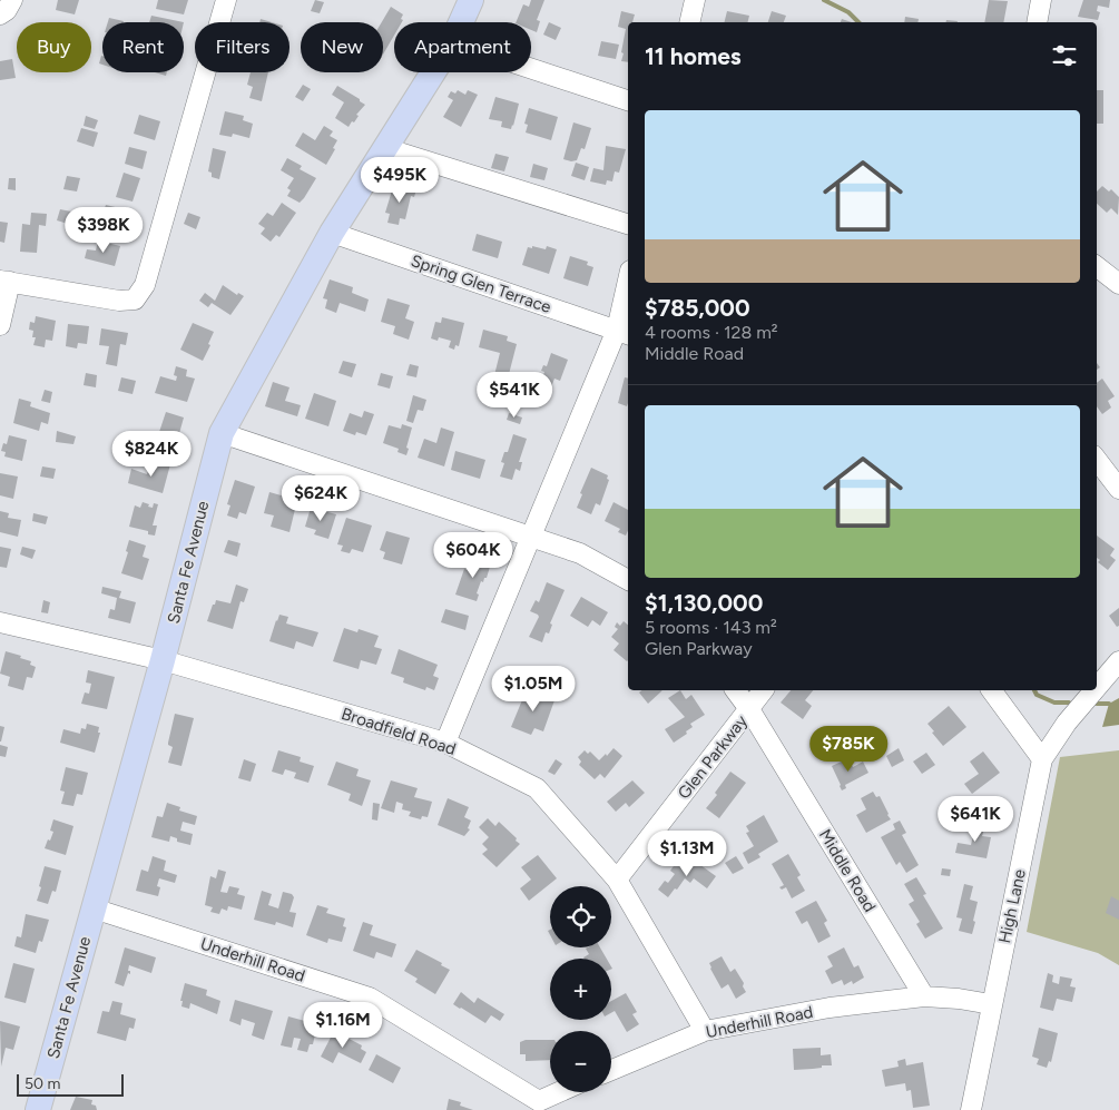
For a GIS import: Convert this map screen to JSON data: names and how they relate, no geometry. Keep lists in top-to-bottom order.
{
  "streets": {
    "main road": ["Santa Fe Avenue"],
    "street": [
      "Spring Glen Terrace",
      "Broadfield Road",
      "Glen Parkway",
      "Middle Road",
      "High Lane",
      "Underhill Road"
    ]
  },
  "crossings": [
    ["Spring Glen Terrace", "Santa Fe Avenue"],
    ["Santa Fe Avenue", "Broadfield Road"],
    ["Santa Fe Avenue", "Underhill Road"],
    ["Broadfield Road", "Glen Parkway"],
    ["Broadfield Road", "Underhill Road"],
    ["Glen Parkway", "Middle Road"],
    ["Middle Road", "Underhill Road"]
  ],
  "scale_bar": "50 m",
  "page": {
    "chip": [
      "Buy",
      "Rent",
      "Filters",
      "New",
      "Apartment"
    ],
    "heading": "11 homes",
    "list": [
      {
        "name": "$785,000",
        "note": "4 rooms · 128 m² · Middle Road"
      },
      {
        "name": "$1,130,000",
        "note": "5 rooms · 143 m² · Glen Parkway"
      }
    ],
    "price": [
      "$495K",
      "$398K",
      "$541K",
      "$824K",
      "$624K",
      "$604K",
      "$1.05M",
      "$785K",
      "$641K",
      "$1.13M",
      "$1.16M"
    ],
    "map_buttons": ["+", "−"],
    "scale": "50 m"
  }
}
